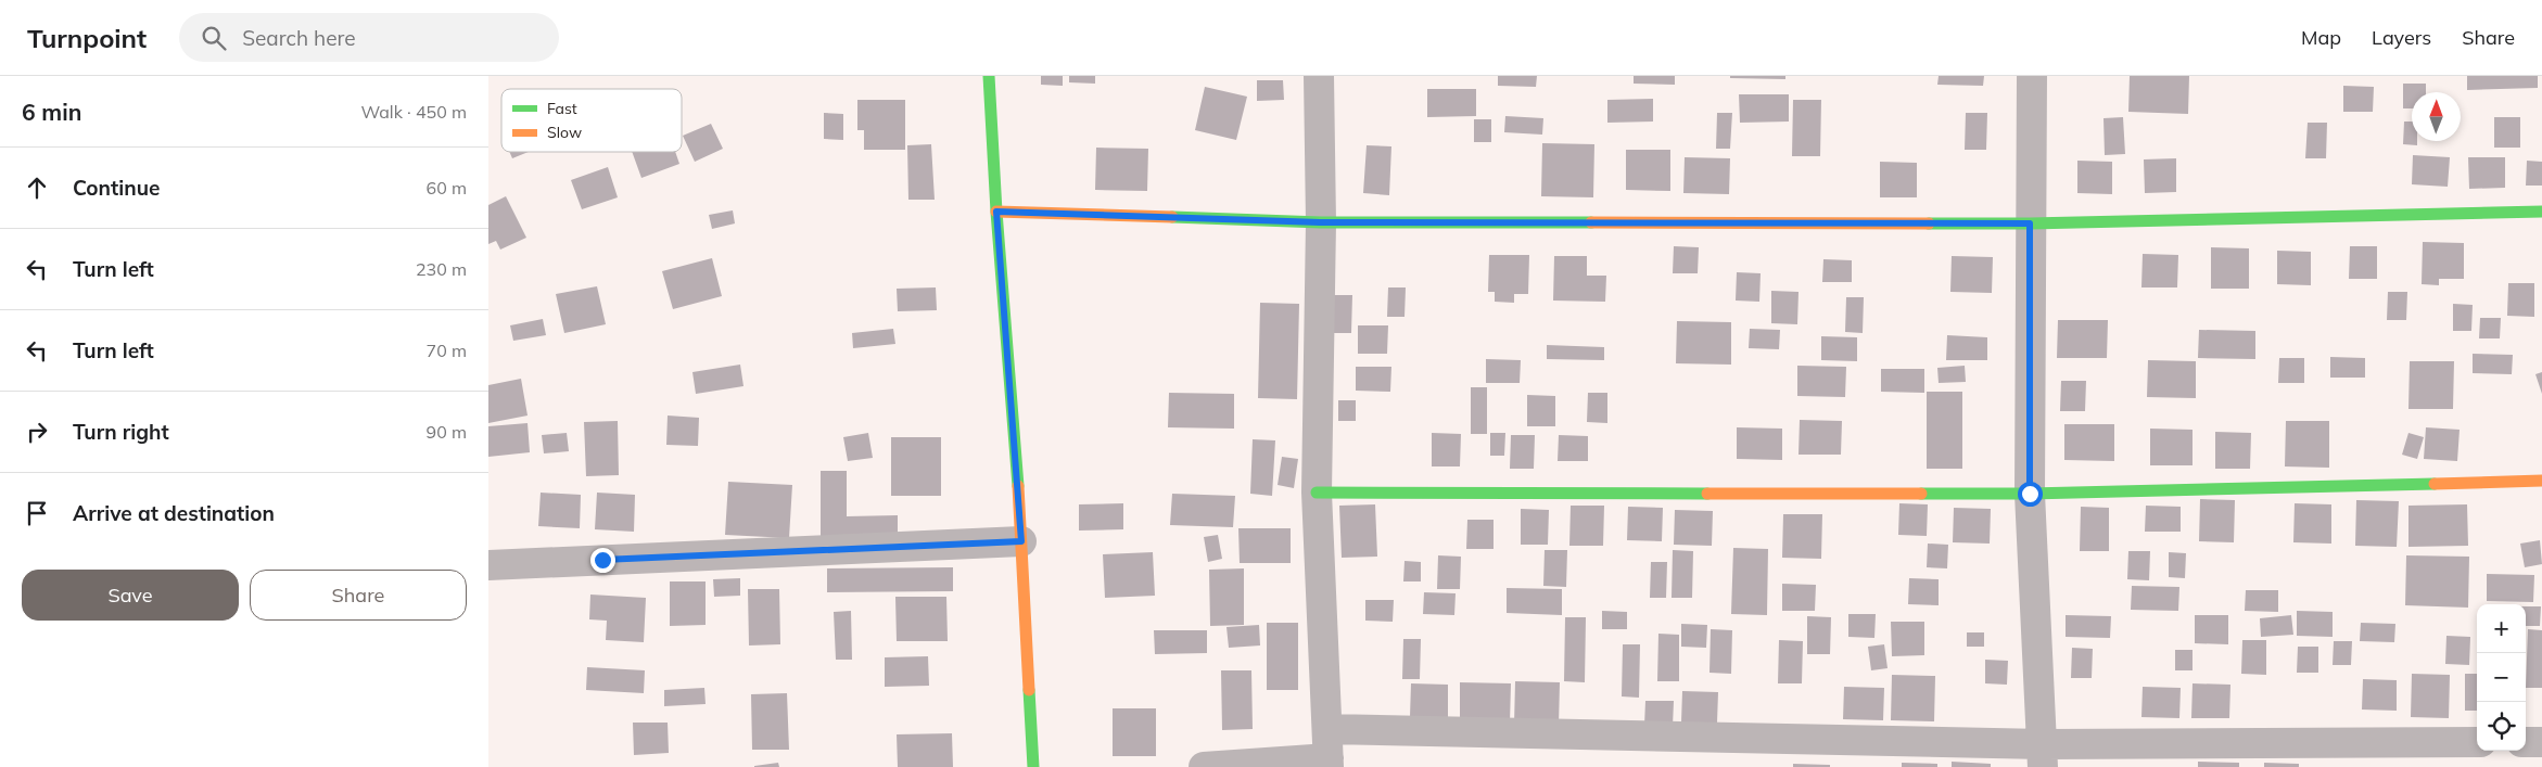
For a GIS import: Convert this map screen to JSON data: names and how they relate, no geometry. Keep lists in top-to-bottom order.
{
  "legend": ["Fast", "Slow"],
  "north": "top",
  "page": {
    "header": "Turnpoint",
    "search": "Search here",
    "nav": ["Map", "Layers", "Share"],
    "heading": ["6 min", "Walk · 450 m"],
    "list": [
      ["Continue", "60 m"],
      ["Turn left", "230 m"],
      ["Turn left", "70 m"],
      ["Turn right", "90 m"],
      "Arrive at destination"
    ],
    "buttons": ["Save", "Share"],
    "map_buttons": ["+", "−"]
  }
}
